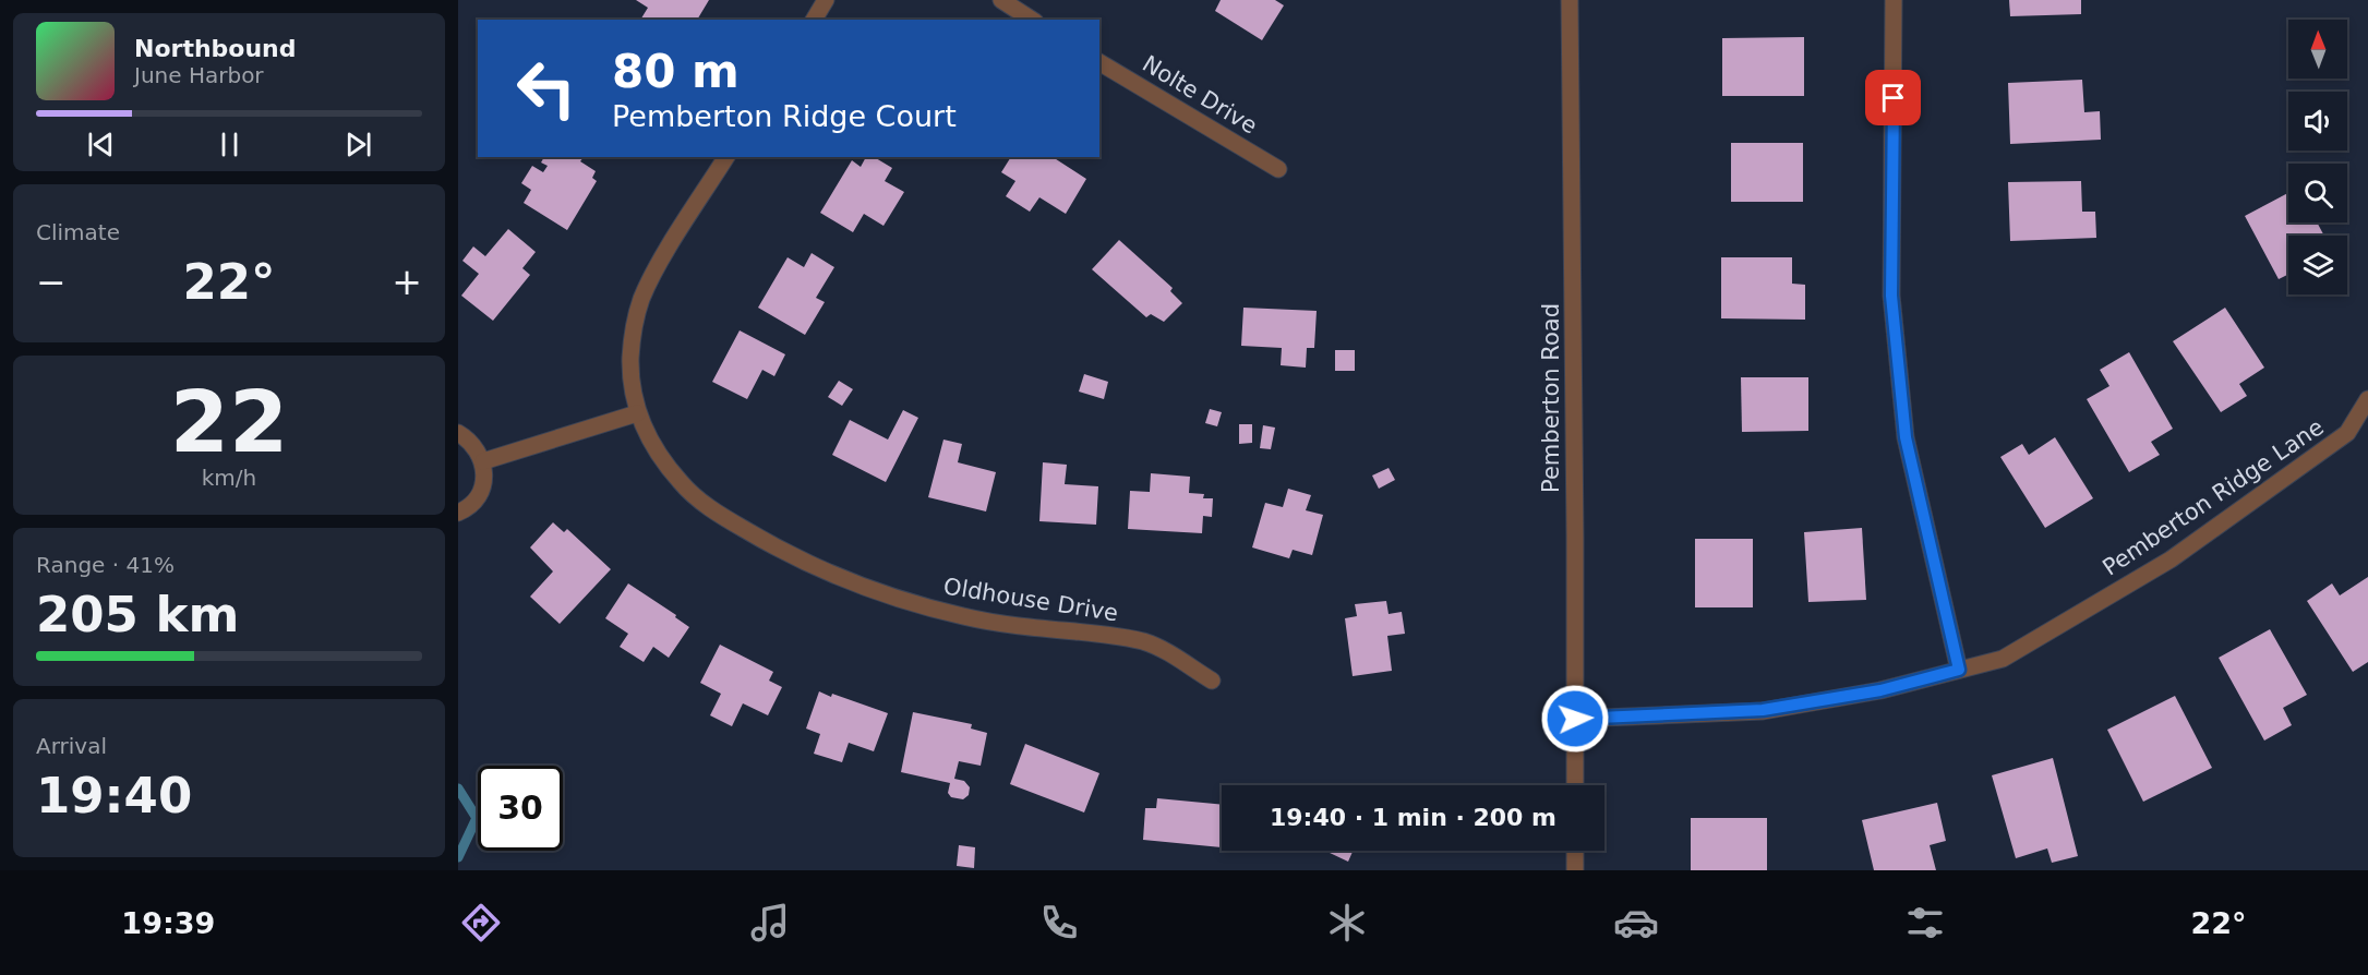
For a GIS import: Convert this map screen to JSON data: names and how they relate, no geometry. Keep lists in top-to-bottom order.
{
  "streets": {
    "street": [
      "Nolte Drive",
      "Pemberton Road",
      "Pemberton Ridge Lane",
      "Oldhouse Drive"
    ]
  },
  "crossings": [
    ["Pemberton Road", "Pemberton Ridge Lane"]
  ],
  "north": "top",
  "page": {
    "turn": ["80 m", "Pemberton Ridge Court"],
    "song": ["Northbound", "June Harbor"],
    "tile": [
      "Climate",
      ["22", "km/h"],
      ["Range · 41%", "205 km"],
      ["Arrival", "19:40"]
    ],
    "heat": ["−", "22°", "+"],
    "limit": "30",
    "trip": "19:40 · 1 min · 200 m",
    "tabs": ["19:39", "22°"]
  }
}
